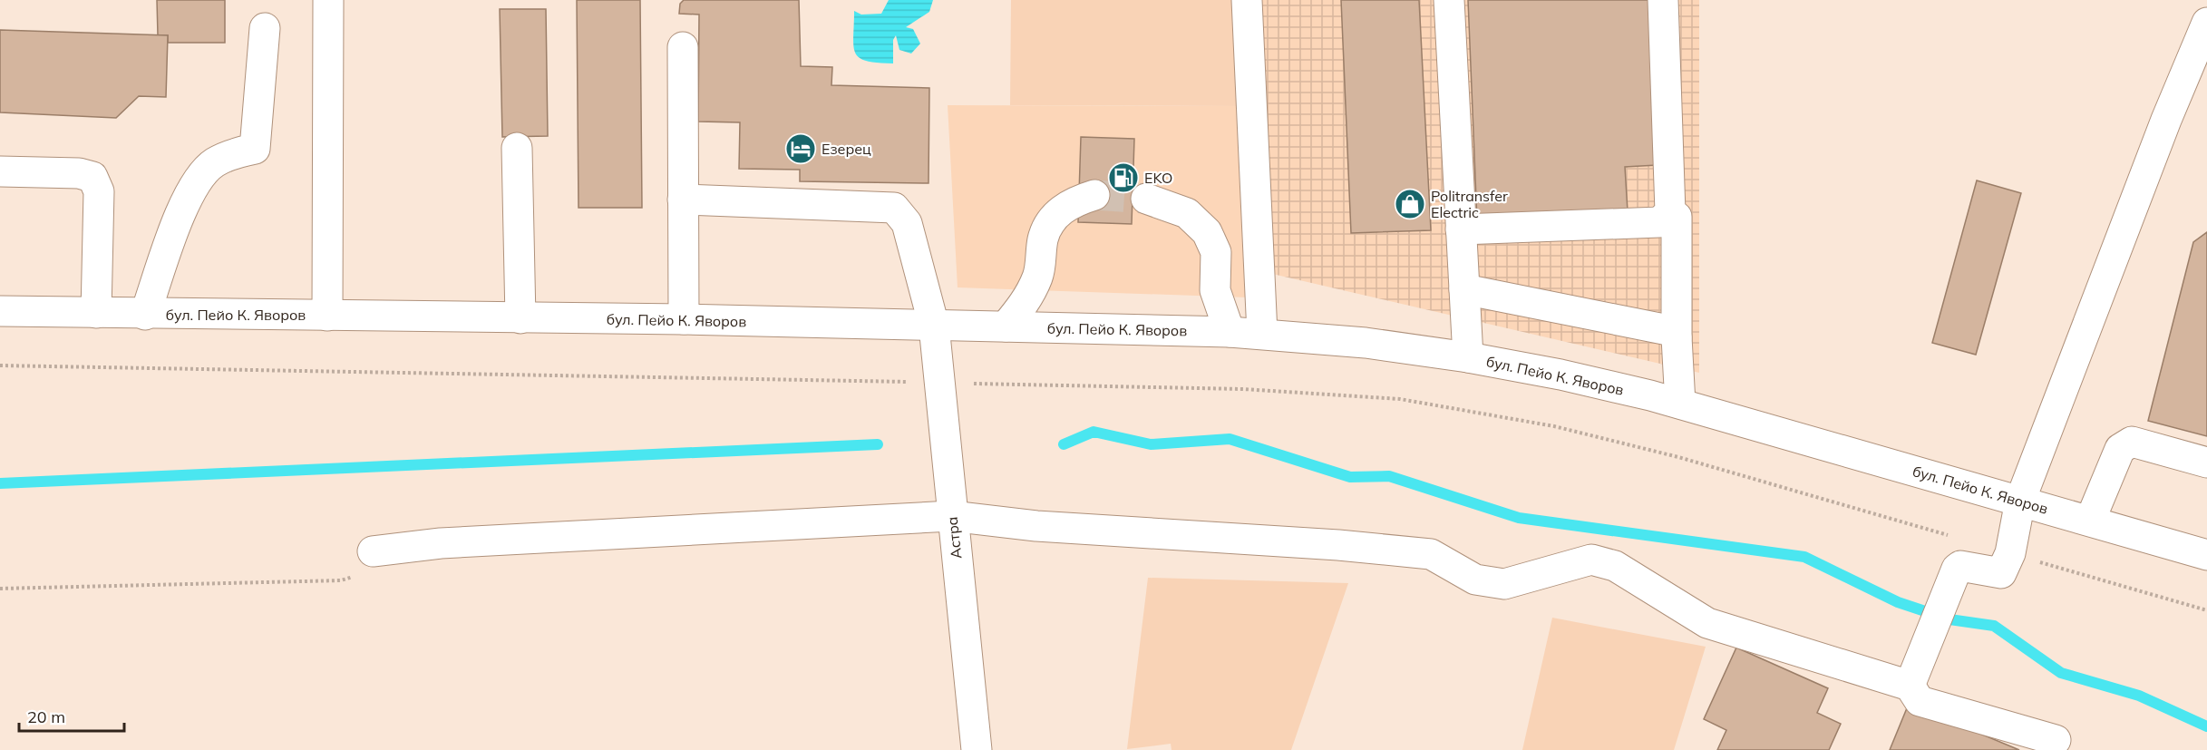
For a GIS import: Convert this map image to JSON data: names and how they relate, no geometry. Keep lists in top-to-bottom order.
{
  "streets": {
    "street": ["бул. Пейо К. Яворов", "Астра"]
  },
  "crossings": [
    ["бул. Пейо К. Яворов", "Астра"]
  ],
  "places": {
    "hotel": ["Езерец"],
    "fuel station": ["EKO"],
    "shop": ["Politransfer Electric"]
  },
  "scale_bar": "20 m"
}
